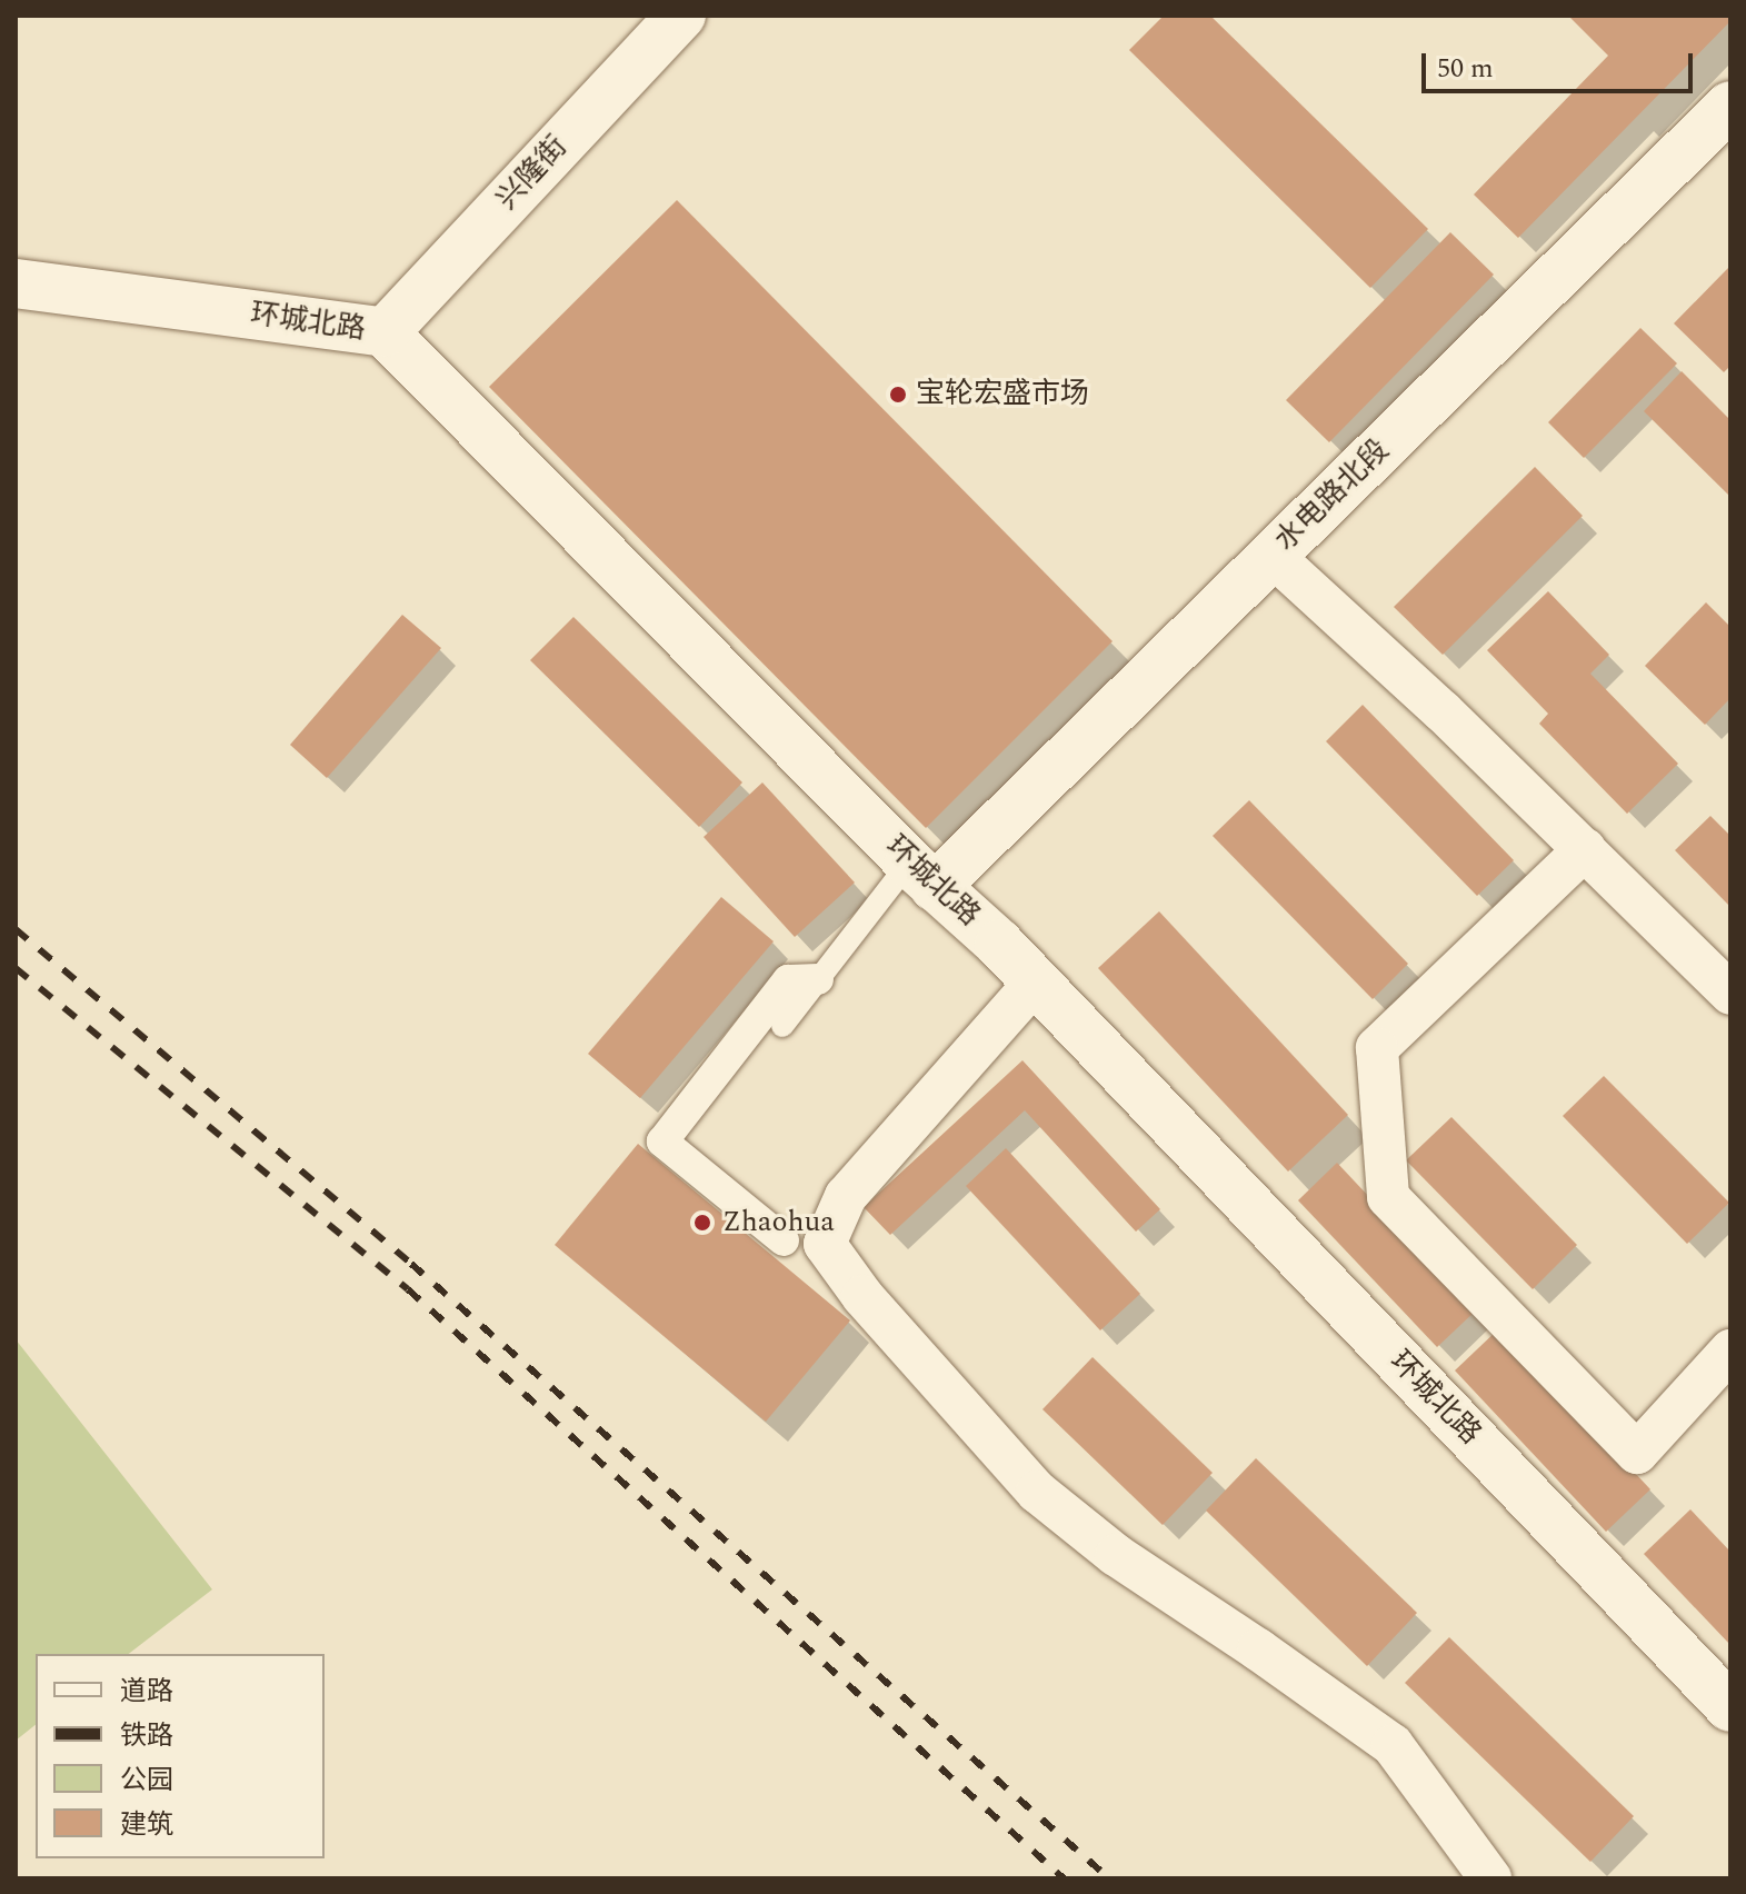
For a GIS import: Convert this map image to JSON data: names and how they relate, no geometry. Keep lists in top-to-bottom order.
{
  "streets": {
    "street": ["兴隆街", "环城北路", "水电路北段"]
  },
  "crossings": [
    ["兴隆街", "环城北路"],
    ["环城北路", "水电路北段"]
  ],
  "places": ["宝轮宏盛市场", "Zhaohua"],
  "legend": [
    "道路",
    "铁路",
    "公园",
    "建筑"
  ],
  "scale_bar": "50 m"
}
